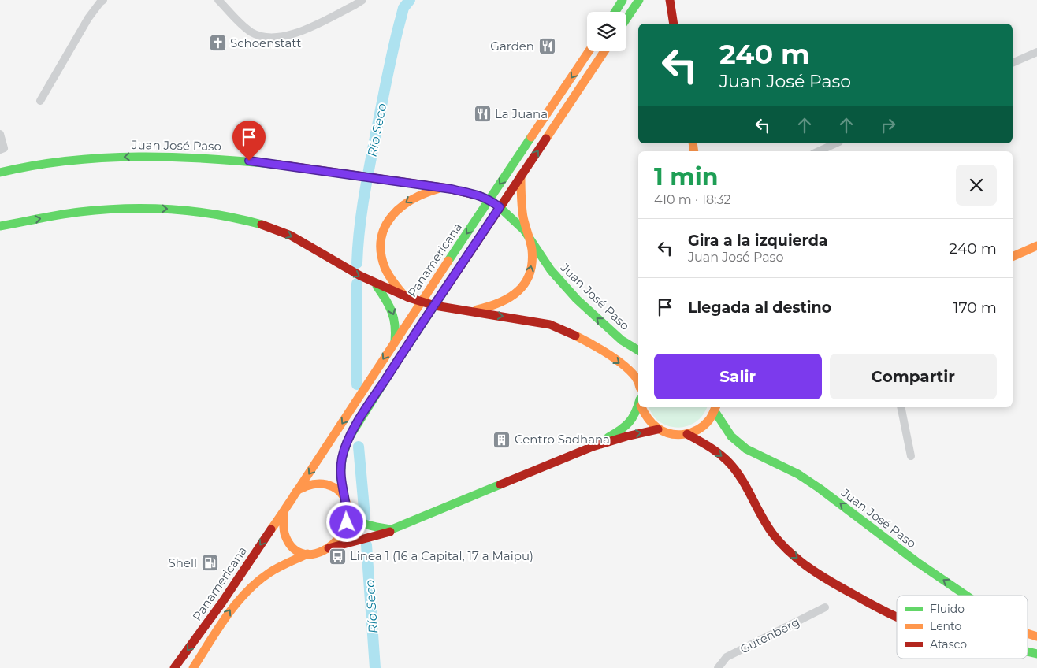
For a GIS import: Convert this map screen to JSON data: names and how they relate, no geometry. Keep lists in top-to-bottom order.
{
  "streets": {
    "main road": ["Juan José Paso", "Panamericana"],
    "street": ["Gutenberg"]
  },
  "crossings": [
    ["Juan José Paso", "Panamericana"]
  ],
  "water": ["Río Seco"],
  "places": {
    "church": ["Schoenstatt"],
    "restaurant": ["Garden", "La Juana"],
    "building": ["Centro Sadhana"],
    "bus stop": ["Linea 1 (16 a Capital, 17 a Maipu)"],
    "fuel station": ["Shell"]
  },
  "legend": ["Fluido", "Lento", "Atasco"],
  "page": {
    "turn": ["240 m", "Juan José Paso"],
    "heading": ["1 min", "410 m · 18:32"],
    "list": [
      {
        "name": "Gira a la izquierda",
        "note": "Juan José Paso",
        "value": "240 m"
      },
      {
        "name": "Llegada al destino",
        "value": "170 m"
      }
    ],
    "buttons": ["Salir", "Compartir"]
  }
}
